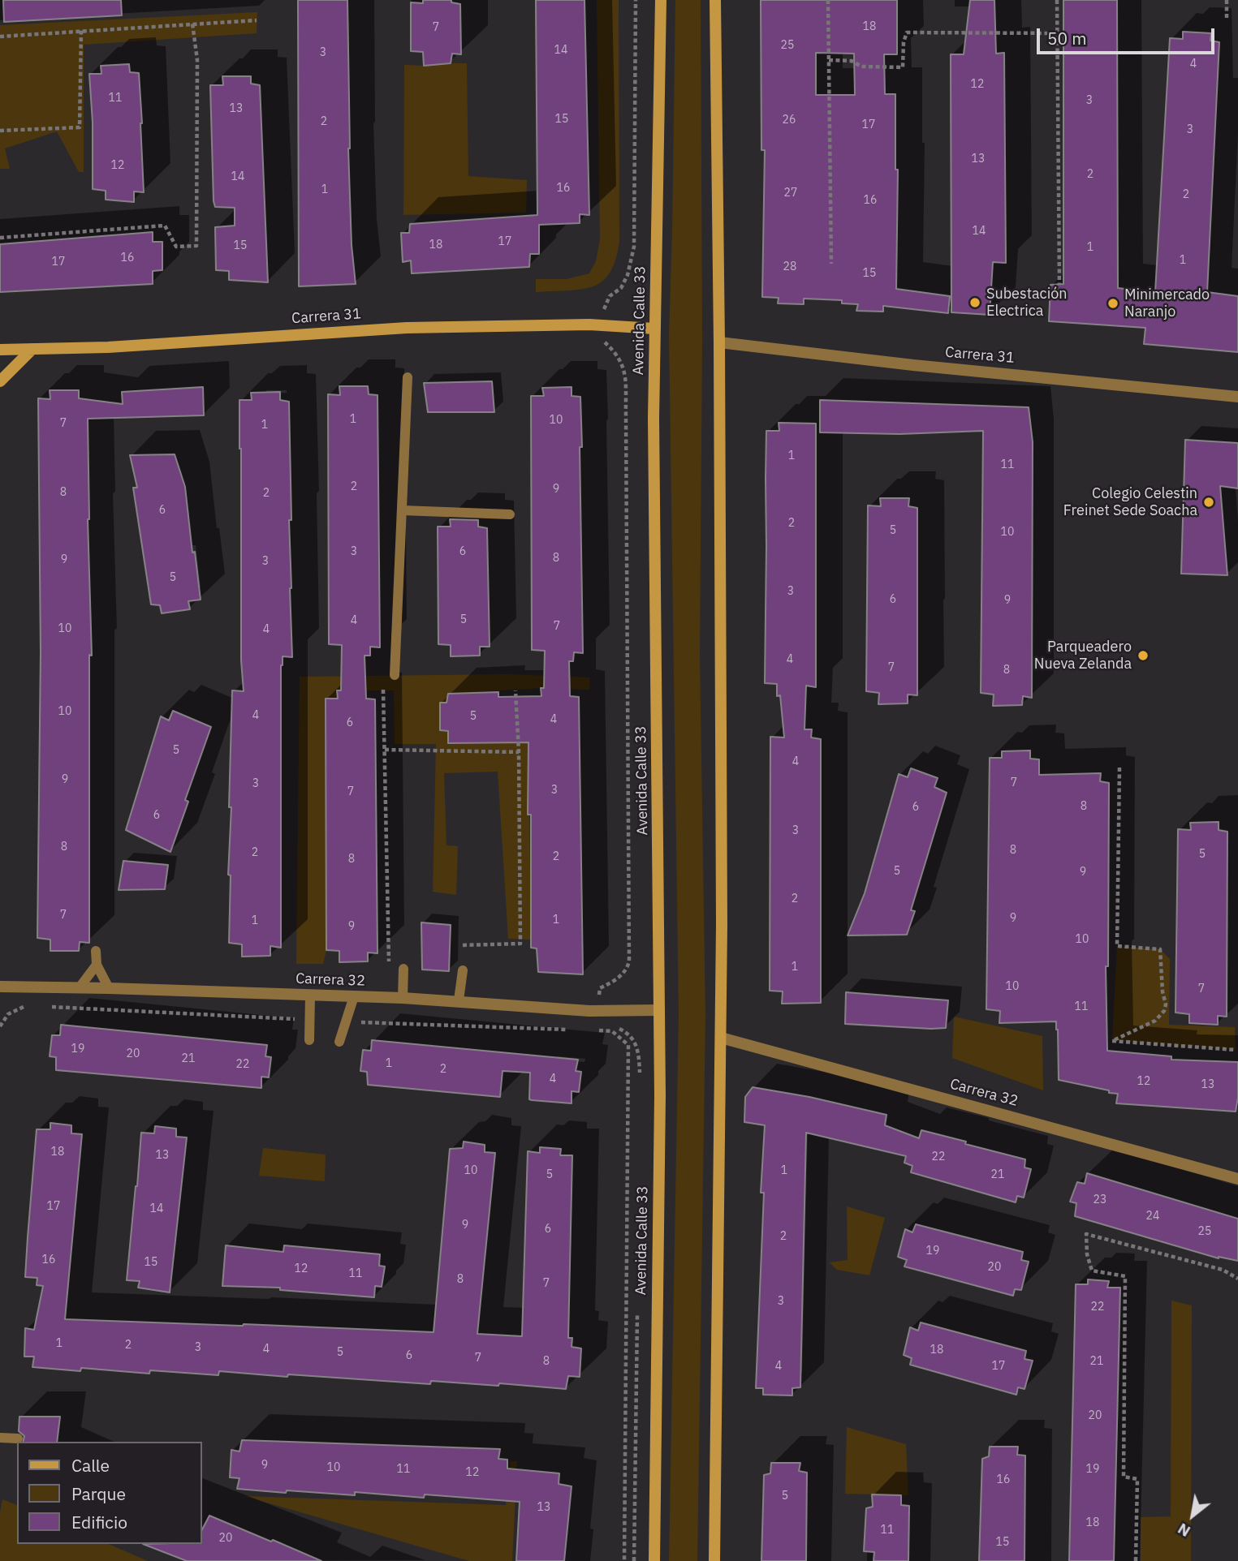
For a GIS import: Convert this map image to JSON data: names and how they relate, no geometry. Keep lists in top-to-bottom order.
{
  "streets": {
    "main road": ["Carrera 31", "Avenida Calle 33"],
    "street": ["Carrera 32"]
  },
  "crossings": [
    ["Carrera 31", "Avenida Calle 33"],
    ["Avenida Calle 33", "Carrera 32"]
  ],
  "places": [
    "Subestación Electrica",
    "Minimercado Naranjo",
    "Colegio Celestin Freinet Sede Soacha",
    "Parqueadero Nueva Zelanda"
  ],
  "house_numbers": [
    "18",
    "7",
    "25",
    "14",
    "3",
    "4",
    "12",
    "11",
    "3",
    "13",
    "15",
    "26",
    "2",
    "17",
    "3",
    "13",
    "12",
    "2",
    "14",
    "16",
    "1",
    "27",
    "2",
    "16",
    "14",
    "17",
    "18",
    "15",
    "1",
    "16",
    "1",
    "17",
    "28",
    "15",
    "1",
    "10",
    "7",
    "1",
    "1",
    "11",
    "2",
    "9",
    "8",
    "2",
    "6",
    "2",
    "5",
    "10",
    "3",
    "6",
    "8",
    "9",
    "3",
    "5",
    "3",
    "6",
    "9",
    "5",
    "4",
    "7",
    "10",
    "4",
    "4",
    "7",
    "8",
    "10",
    "4",
    "5",
    "4",
    "6",
    "5",
    "4",
    "9",
    "7",
    "3",
    "3",
    "7",
    "8",
    "6",
    "6",
    "3",
    "8",
    "8",
    "2",
    "5",
    "2",
    "8",
    "5",
    "9",
    "2",
    "7",
    "9",
    "1",
    "1",
    "9",
    "10",
    "1",
    "10",
    "7",
    "11",
    "19",
    "20",
    "21",
    "1",
    "22",
    "2",
    "4",
    "12",
    "13",
    "18",
    "13",
    "22",
    "10",
    "1",
    "5",
    "21",
    "23",
    "17",
    "14",
    "24",
    "9",
    "6",
    "25",
    "2",
    "19",
    "16",
    "15",
    "20",
    "12",
    "11",
    "8",
    "7",
    "3",
    "22",
    "1",
    "2",
    "3",
    "4",
    "18",
    "5",
    "6",
    "7",
    "8",
    "21",
    "4",
    "17",
    "20",
    "9",
    "10",
    "11",
    "19",
    "12",
    "16",
    "5",
    "13",
    "18",
    "11",
    "20",
    "15"
  ],
  "legend": ["Calle", "Parque", "Edificio"],
  "scale_bar": "50 m",
  "north": "bottom left"
}
